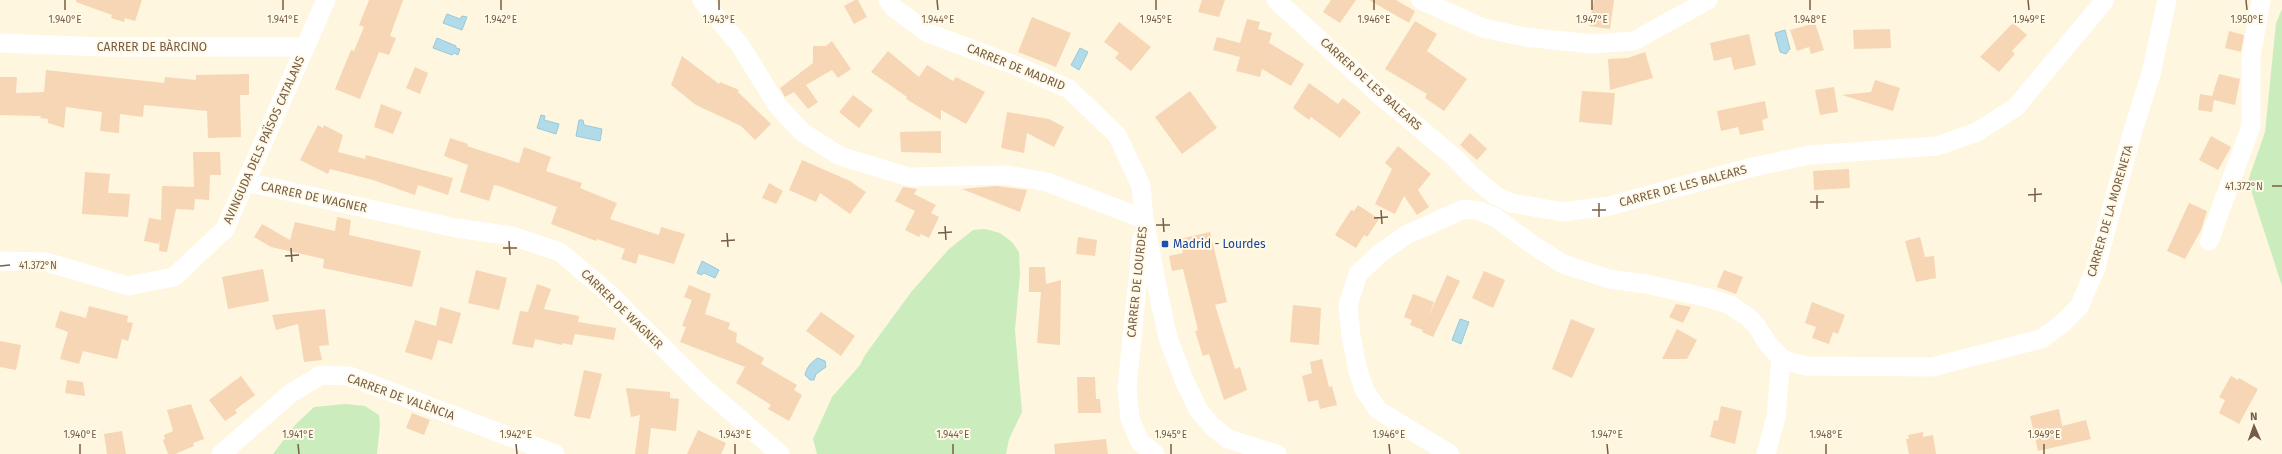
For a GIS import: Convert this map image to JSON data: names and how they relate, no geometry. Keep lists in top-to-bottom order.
{
  "streets": {
    "street": [
      "CARRER DE BÀRCINO",
      "CARRER DE MADRID",
      "CARRER DE LES BALEARS",
      "AVINGUDA DELS PAÏSOS CATALANS",
      "CARRER DE WAGNER",
      "CARRER DE LA MORENETA",
      "CARRER DE LOURDES",
      "CARRER DE VALÈNCIA"
    ]
  },
  "crossings": [
    ["CARRER DE BÀRCINO", "AVINGUDA DELS PAÏSOS CATALANS"],
    ["CARRER DE MADRID", "CARRER DE LOURDES"],
    ["AVINGUDA DELS PAÏSOS CATALANS", "CARRER DE WAGNER"]
  ],
  "places": {
    "transit": ["Madrid - Lourdes"]
  },
  "north": "top",
  "coordinates": [
    "1.940°E",
    "1.941°E",
    "1.942°E",
    "1.943°E",
    "1.944°E",
    "1.945°E",
    "1.946°E",
    "1.947°E",
    "1.948°E",
    "1.949°E",
    "1.950°E",
    "41.372°N"
  ]
}
